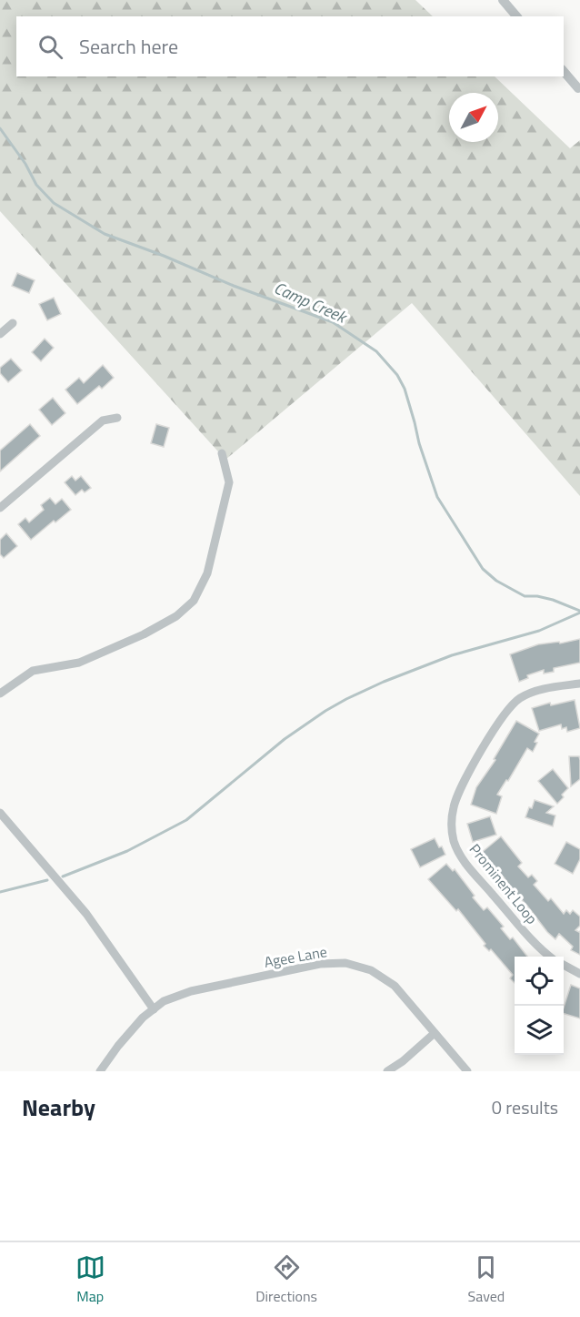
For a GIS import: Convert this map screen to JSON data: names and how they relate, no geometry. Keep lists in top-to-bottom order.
{
  "streets": {
    "street": ["Prominent Loop", "Agee Lane"]
  },
  "water": ["Camp Creek"],
  "north": "top right",
  "page": {
    "search": "Search here",
    "heading": ["Nearby", "0 results"],
    "nav": ["Map", "Directions", "Saved"]
  }
}
